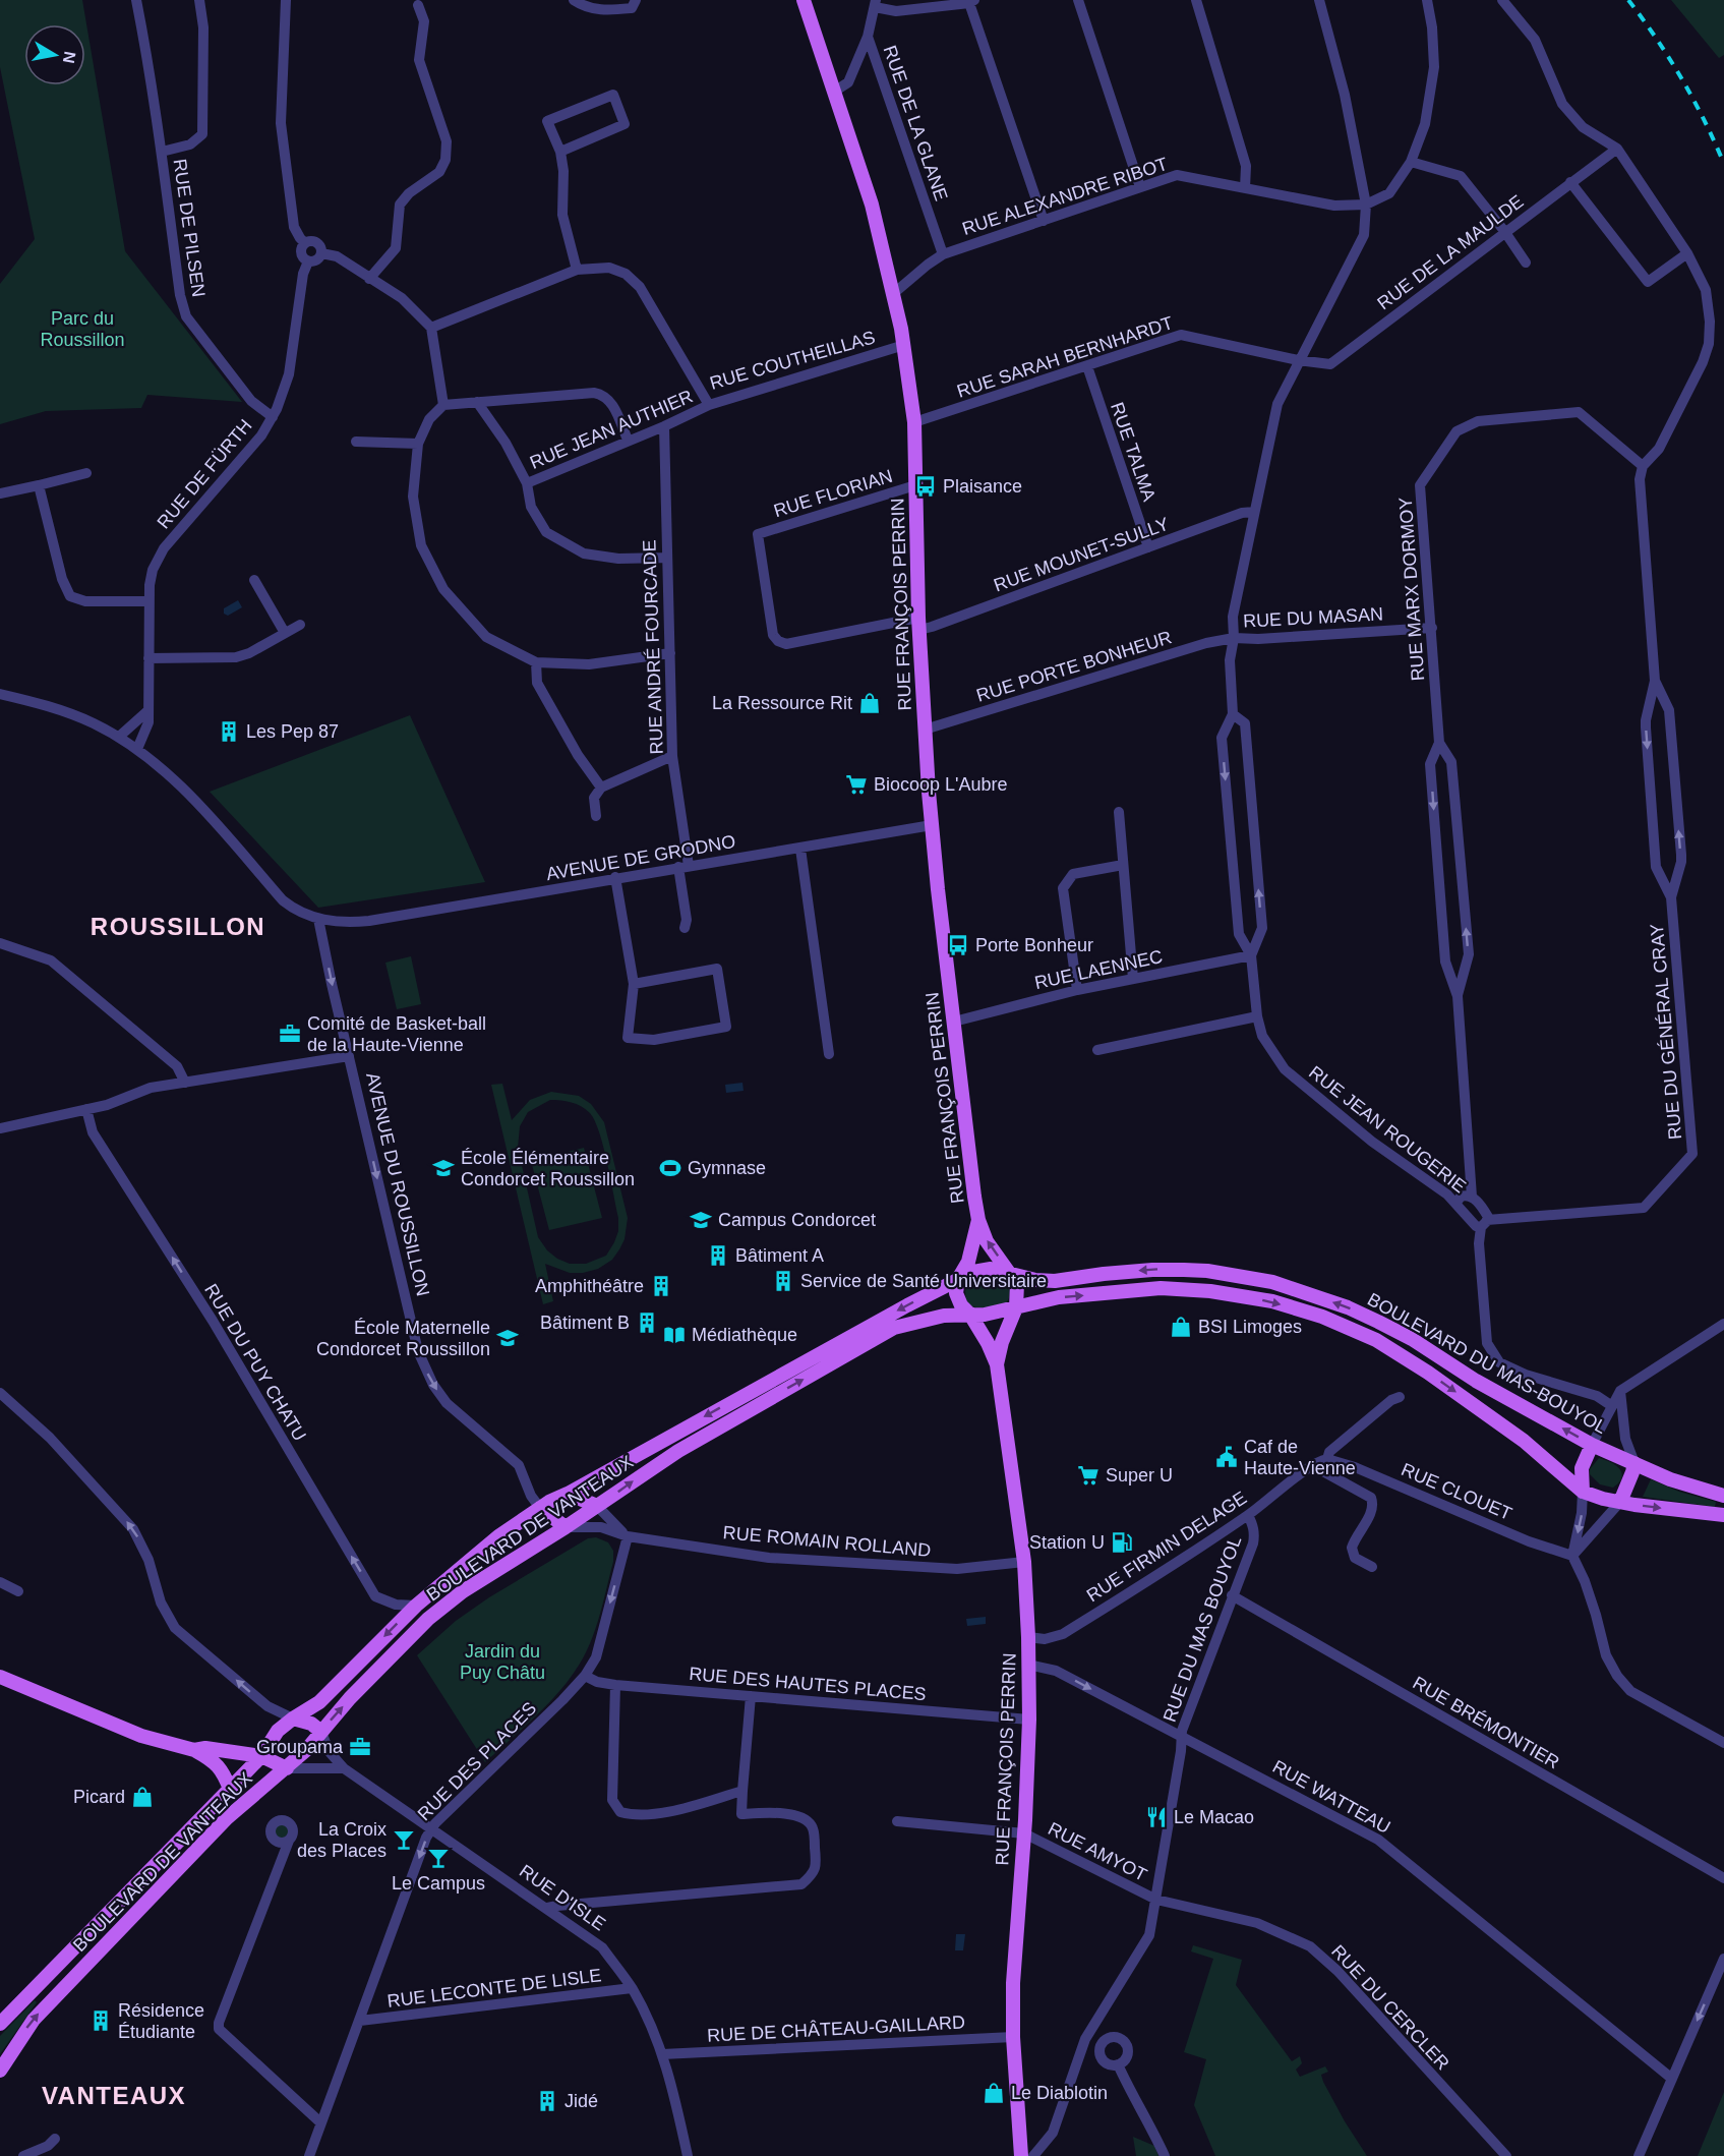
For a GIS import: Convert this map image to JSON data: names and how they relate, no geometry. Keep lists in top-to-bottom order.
{
  "streets": {
    "main road": [
      "RUE FRANÇOIS PERRIN",
      "AVENUE DU ROUSSILLON",
      "BOULEVARD DU MAS-BOUYOL",
      "BOULEVARD DE VANTEAUX"
    ],
    "street": [
      "RUE DE LA GLANE",
      "RUE ALEXANDRE RIBOT",
      "RUE DE PILSEN",
      "RUE DE LA MAULDE",
      "RUE SARAH BERNHARDT",
      "RUE COUTHEILLAS",
      "RUE JEAN AUTHIER",
      "RUE TALMA",
      "RUE DE FÜRTH",
      "RUE FLORIAN",
      "RUE MOUNET-SULLY",
      "RUE MARX DORMOY",
      "RUE DU MASAN",
      "RUE ANDRÉ FOURCADE",
      "RUE PORTE BONHEUR",
      "AVENUE DE GRODNO",
      "RUE LAENNEC",
      "RUE DU GÉNÉRAL CRAY",
      "RUE JEAN ROUGERIE",
      "RUE DU PUY CHATU",
      "RUE CLOUET",
      "RUE ROMAIN ROLLAND",
      "RUE FIRMIN DELAGE",
      "RUE DU MAS BOUYOL",
      "RUE DES HAUTES PLACES",
      "RUE BRÉMONTIER",
      "RUE DES PLACES",
      "RUE WATTEAU",
      "RUE AMYOT",
      "RUE D'ISLE",
      "RUE LECONTE DE LISLE",
      "RUE DU CERCLER",
      "RUE DE CHÂTEAU-GAILLARD"
    ]
  },
  "crossings": [
    ["RUE DE LA GLANE", "RUE ALEXANDRE RIBOT"],
    ["RUE ALEXANDRE RIBOT", "RUE FRANÇOIS PERRIN"],
    ["RUE ALEXANDRE RIBOT", "RUE JEAN ROUGERIE"],
    ["RUE DE PILSEN", "RUE DE FÜRTH"],
    ["RUE DE LA MAULDE", "RUE SARAH BERNHARDT"],
    ["RUE DE LA MAULDE", "RUE JEAN ROUGERIE"],
    ["RUE SARAH BERNHARDT", "RUE TALMA"],
    ["RUE SARAH BERNHARDT", "RUE FRANÇOIS PERRIN"],
    ["RUE SARAH BERNHARDT", "RUE JEAN ROUGERIE"],
    ["RUE COUTHEILLAS", "RUE JEAN AUTHIER"],
    ["RUE COUTHEILLAS", "RUE FRANÇOIS PERRIN"],
    ["RUE JEAN AUTHIER", "RUE ANDRÉ FOURCADE"],
    ["RUE TALMA", "RUE MOUNET-SULLY"],
    ["RUE FLORIAN", "RUE MOUNET-SULLY"],
    ["RUE FLORIAN", "RUE FRANÇOIS PERRIN"],
    ["RUE MOUNET-SULLY", "RUE FRANÇOIS PERRIN"],
    ["RUE MOUNET-SULLY", "RUE JEAN ROUGERIE"],
    ["RUE MARX DORMOY", "RUE DU MASAN"],
    ["RUE MARX DORMOY", "RUE DU GÉNÉRAL CRAY"],
    ["RUE FRANÇOIS PERRIN", "RUE PORTE BONHEUR"],
    ["RUE FRANÇOIS PERRIN", "AVENUE DE GRODNO"],
    ["RUE FRANÇOIS PERRIN", "RUE LAENNEC"],
    ["RUE FRANÇOIS PERRIN", "BOULEVARD DU MAS-BOUYOL"],
    ["RUE FRANÇOIS PERRIN", "BOULEVARD DE VANTEAUX"],
    ["RUE FRANÇOIS PERRIN", "RUE ROMAIN ROLLAND"],
    ["RUE FRANÇOIS PERRIN", "RUE FIRMIN DELAGE"],
    ["RUE FRANÇOIS PERRIN", "RUE DES HAUTES PLACES"],
    ["RUE FRANÇOIS PERRIN", "RUE WATTEAU"],
    ["RUE FRANÇOIS PERRIN", "RUE AMYOT"],
    ["RUE FRANÇOIS PERRIN", "RUE DE CHÂTEAU-GAILLARD"],
    ["RUE DU MASAN", "RUE PORTE BONHEUR"],
    ["RUE DU MASAN", "RUE JEAN ROUGERIE"],
    ["RUE ANDRÉ FOURCADE", "AVENUE DE GRODNO"],
    ["RUE PORTE BONHEUR", "RUE JEAN ROUGERIE"],
    ["AVENUE DE GRODNO", "AVENUE DU ROUSSILLON"],
    ["RUE LAENNEC", "RUE JEAN ROUGERIE"],
    ["RUE DU GÉNÉRAL CRAY", "RUE JEAN ROUGERIE"],
    ["AVENUE DU ROUSSILLON", "BOULEVARD DE VANTEAUX"],
    ["AVENUE DU ROUSSILLON", "RUE ROMAIN ROLLAND"],
    ["RUE DU PUY CHATU", "BOULEVARD DE VANTEAUX"],
    ["BOULEVARD DU MAS-BOUYOL", "BOULEVARD DE VANTEAUX"],
    ["RUE CLOUET", "RUE FIRMIN DELAGE"],
    ["BOULEVARD DE VANTEAUX", "RUE ROMAIN ROLLAND"],
    ["BOULEVARD DE VANTEAUX", "RUE D'ISLE"],
    ["RUE ROMAIN ROLLAND", "RUE DES PLACES"],
    ["RUE FIRMIN DELAGE", "RUE DU MAS BOUYOL"],
    ["RUE DU MAS BOUYOL", "RUE BRÉMONTIER"],
    ["RUE DU MAS BOUYOL", "RUE WATTEAU"],
    ["RUE DU MAS BOUYOL", "RUE AMYOT"],
    ["RUE DU MAS BOUYOL", "RUE DU CERCLER"],
    ["RUE DES HAUTES PLACES", "RUE DES PLACES"],
    ["RUE DES PLACES", "RUE D'ISLE"],
    ["RUE DES PLACES", "RUE LECONTE DE LISLE"],
    ["RUE AMYOT", "RUE DU CERCLER"],
    ["RUE D'ISLE", "RUE LECONTE DE LISLE"],
    ["RUE D'ISLE", "RUE DE CHÂTEAU-GAILLARD"]
  ],
  "one_way": ["AVENUE DU ROUSSILLON", "RUE DU PUY CHATU", "RUE DES PLACES"],
  "districts": ["ROUSSILLON", "VANTEAUX"],
  "parks": ["Parc du Roussillon", "Jardin du Puy Châtu"],
  "places": {
    "bus stop": ["Plaisance", "Porte Bonheur"],
    "shop": [
      "La Ressource Rit",
      "BSI Limoges",
      "Picard",
      "Le Diablotin"
    ],
    "building": [
      "Les Pep 87",
      "Bâtiment A",
      "Service de Santé Universitaire",
      "Amphithéâtre",
      "Bâtiment B",
      "Résidence Étudiante",
      "Jidé"
    ],
    "supermarket": ["Biocoop L'Aubre", "Super U"],
    "office": ["Comité de Basket-ball de la Haute-Vienne", "Groupama"],
    "school or university": ["École Élémentaire Condorcet Roussillon", "Campus Condorcet", "École Maternelle Condorcet Roussillon"],
    "sports": ["Gymnase"],
    "library": ["Médiathèque"],
    "public building": ["Caf de Haute-Vienne"],
    "fuel station": ["Station U"],
    "restaurant": ["Le Macao"],
    "bar": ["La Croix des Places", "Le Campus"]
  },
  "north": "right"
}
